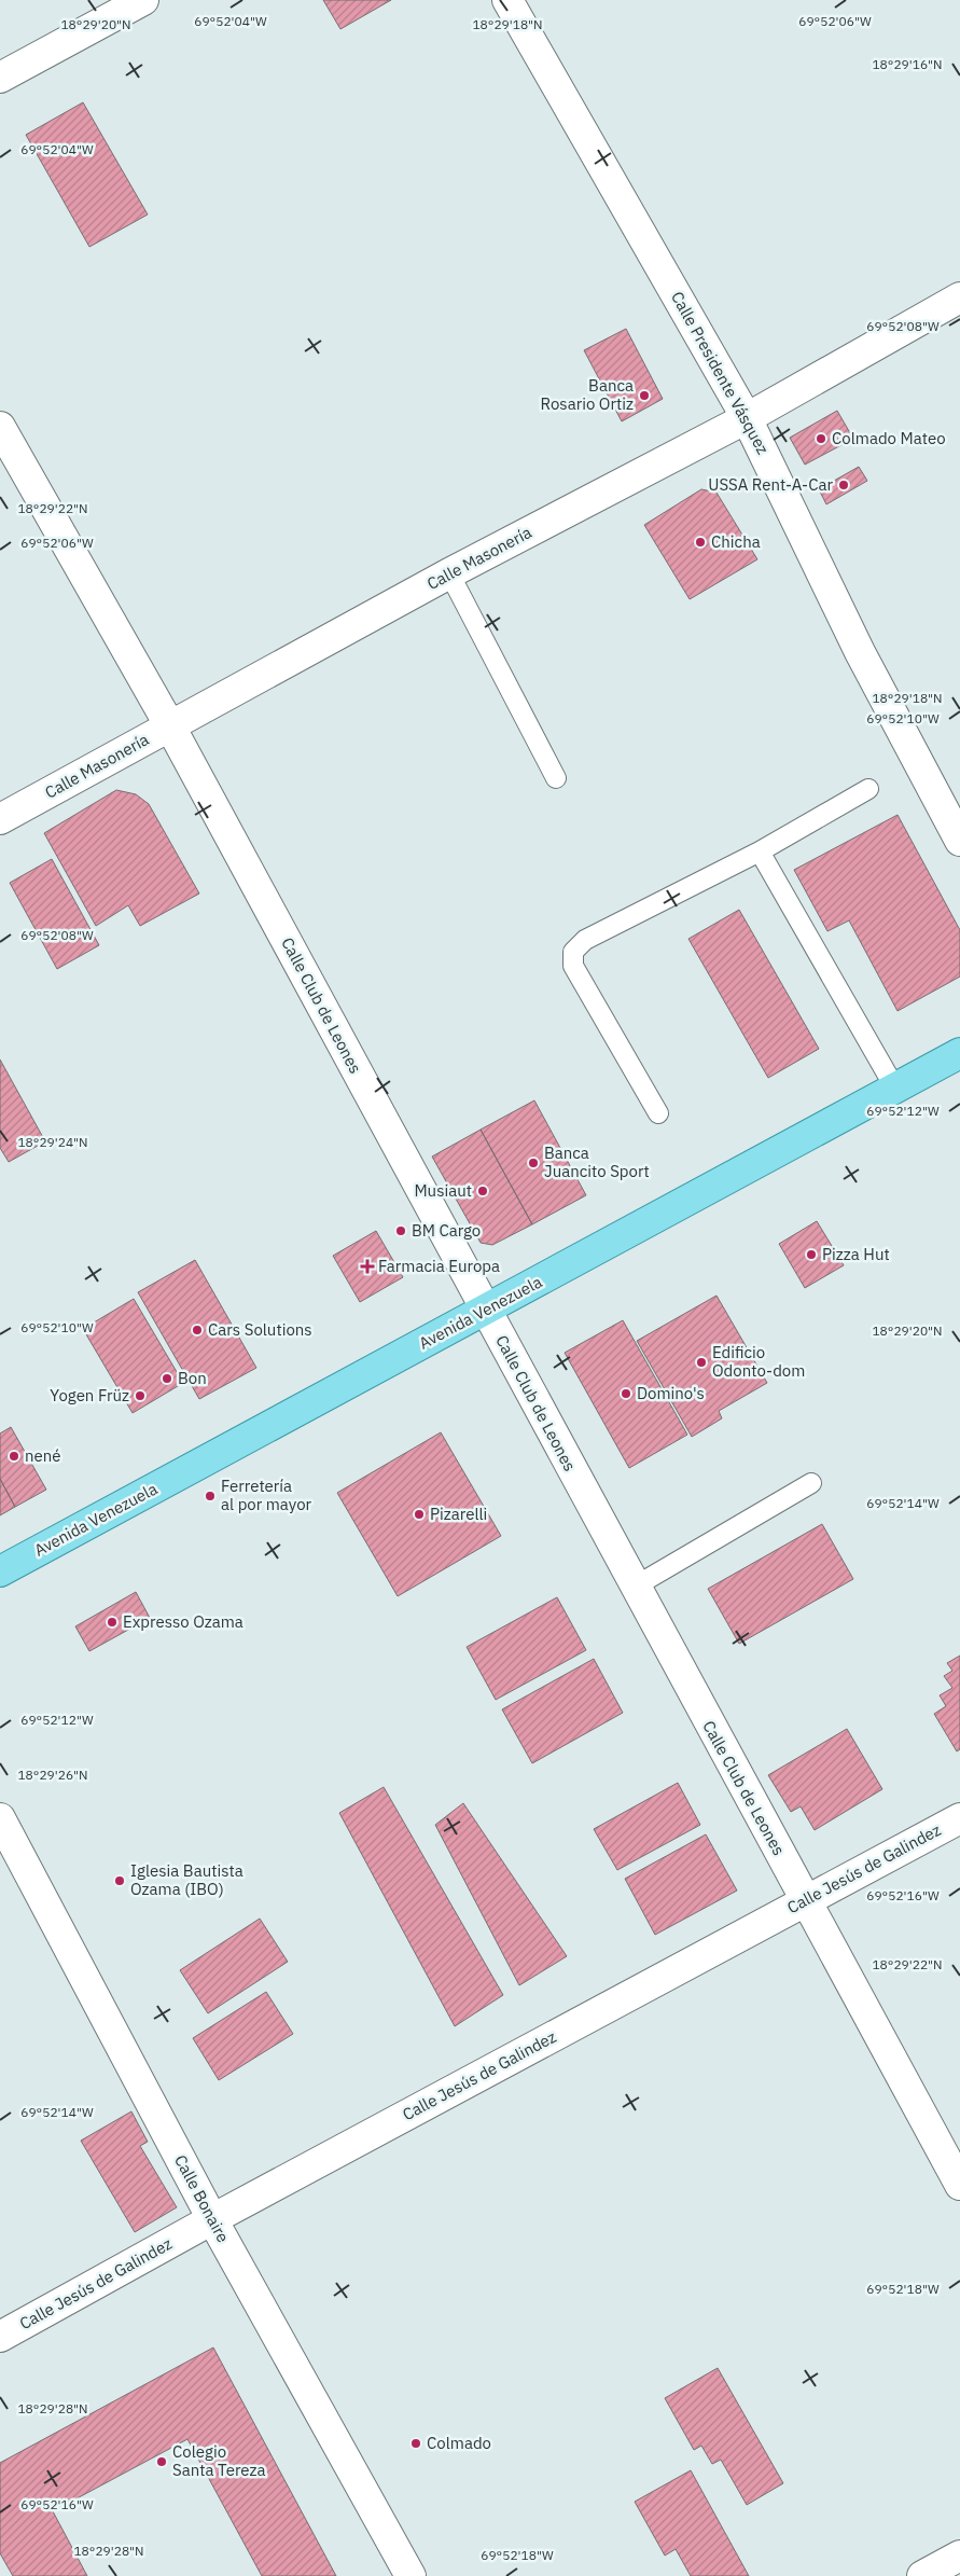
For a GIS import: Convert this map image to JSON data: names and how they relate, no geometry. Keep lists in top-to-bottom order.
{
  "streets": {
    "main road": ["Avenida Venezuela"],
    "street": [
      "Calle Presidente Vásquez",
      "Calle Masonería",
      "Calle Club de Leones",
      "Calle Jesús de Galindez",
      "Calle Bonaire"
    ]
  },
  "crossings": [
    ["Calle Presidente Vásquez", "Calle Masonería"],
    ["Calle Masonería", "Calle Club de Leones"],
    ["Calle Club de Leones", "Avenida Venezuela"],
    ["Calle Club de Leones", "Calle Jesús de Galindez"],
    ["Calle Jesús de Galindez", "Calle Bonaire"]
  ],
  "places": {
    "other": [
      "Banca Rosario Ortiz",
      "Colmado Mateo",
      "USSA Rent-A-Car",
      "Chicha",
      "Banca Juancito Sport",
      "Musiaut",
      "BM Cargo",
      "Pizza Hut",
      "Cars Solutions",
      "Edificio Odonto-dom",
      "Bon",
      "Domino's",
      "Yogen Früz",
      "nené",
      "Ferretería al por mayor",
      "Pizarelli",
      "Expresso Ozama",
      "Iglesia Bautista Ozama (IBO)",
      "Colmado",
      "Colegio Santa Tereza"
    ],
    "health": ["Farmacia Europa"]
  },
  "coordinates": [
    "69°52'04\"W",
    "69°52'06\"W",
    "18°29'20\"N",
    "18°29'18\"N",
    "18°29'16\"N",
    "69°52'08\"W",
    "18°29'22\"N",
    "69°52'10\"W",
    "69°52'12\"W",
    "18°29'24\"N",
    "69°52'14\"W",
    "18°29'26\"N",
    "69°52'16\"W",
    "69°52'18\"W",
    "18°29'28\"N"
  ]
}
